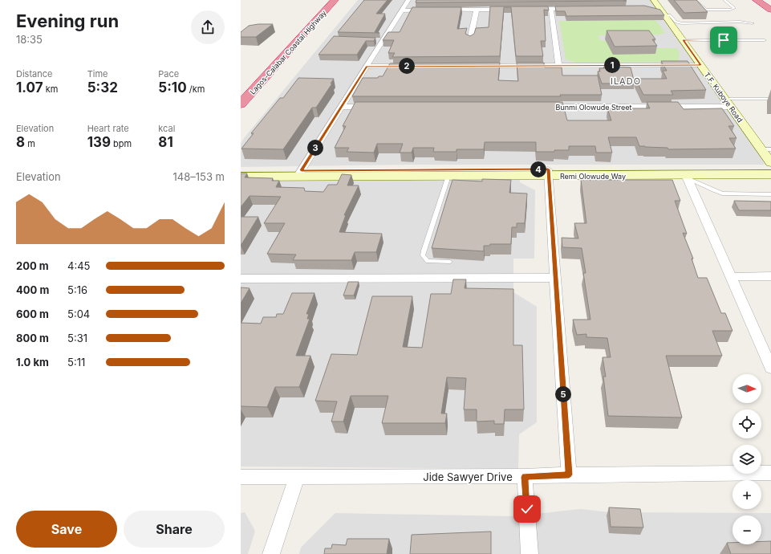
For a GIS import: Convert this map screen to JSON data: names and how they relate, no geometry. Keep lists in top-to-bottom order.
{
  "streets": {
    "highway": ["Lagos-Calabar Coastal Highway"],
    "main road": ["T.F. Kuboye Road", "Remi Olowude Way"],
    "street": ["Bunmi Olowude Street", "Jide Sawyer Drive"]
  },
  "crossings": [
    ["T.F. Kuboye Road", "Bunmi Olowude Street"]
  ],
  "districts": ["ILADO"],
  "north": "right",
  "page": {
    "heading": ["Evening run", "18:35"],
    "stats": [
      ["Distance", "1.07 km"],
      ["Time", "5:32"],
      ["Pace", "5:10 /km"],
      ["Elevation", "8 m"],
      ["Heart rate", "139 bpm"],
      ["kcal", "81"]
    ],
    "pins": [
      "1",
      "2",
      "3",
      "4",
      "5"
    ],
    "chart": ["Elevation", "148–153 m"],
    "list": [
      {
        "name": "200 m",
        "note": "4:45"
      },
      {
        "name": "400 m",
        "note": "5:16"
      },
      {
        "name": "600 m",
        "note": "5:04"
      },
      {
        "name": "800 m",
        "note": "5:31"
      },
      {
        "name": "1.0 km",
        "note": "5:11"
      }
    ],
    "map_buttons": ["+", "−"],
    "buttons": ["Save", "Share"]
  }
}
